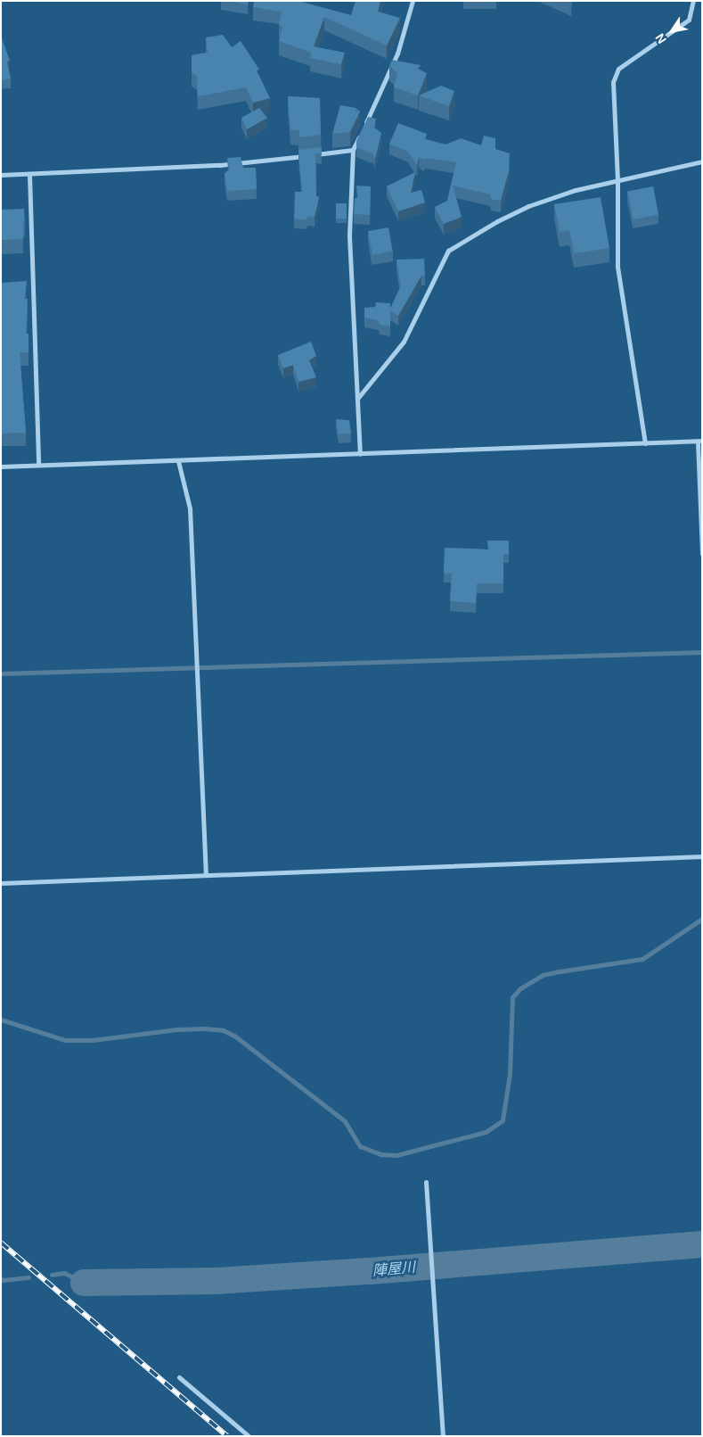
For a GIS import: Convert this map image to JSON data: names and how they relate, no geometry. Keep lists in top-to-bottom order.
{
  "water": ["陣屋川"],
  "north": "bottom left"
}
